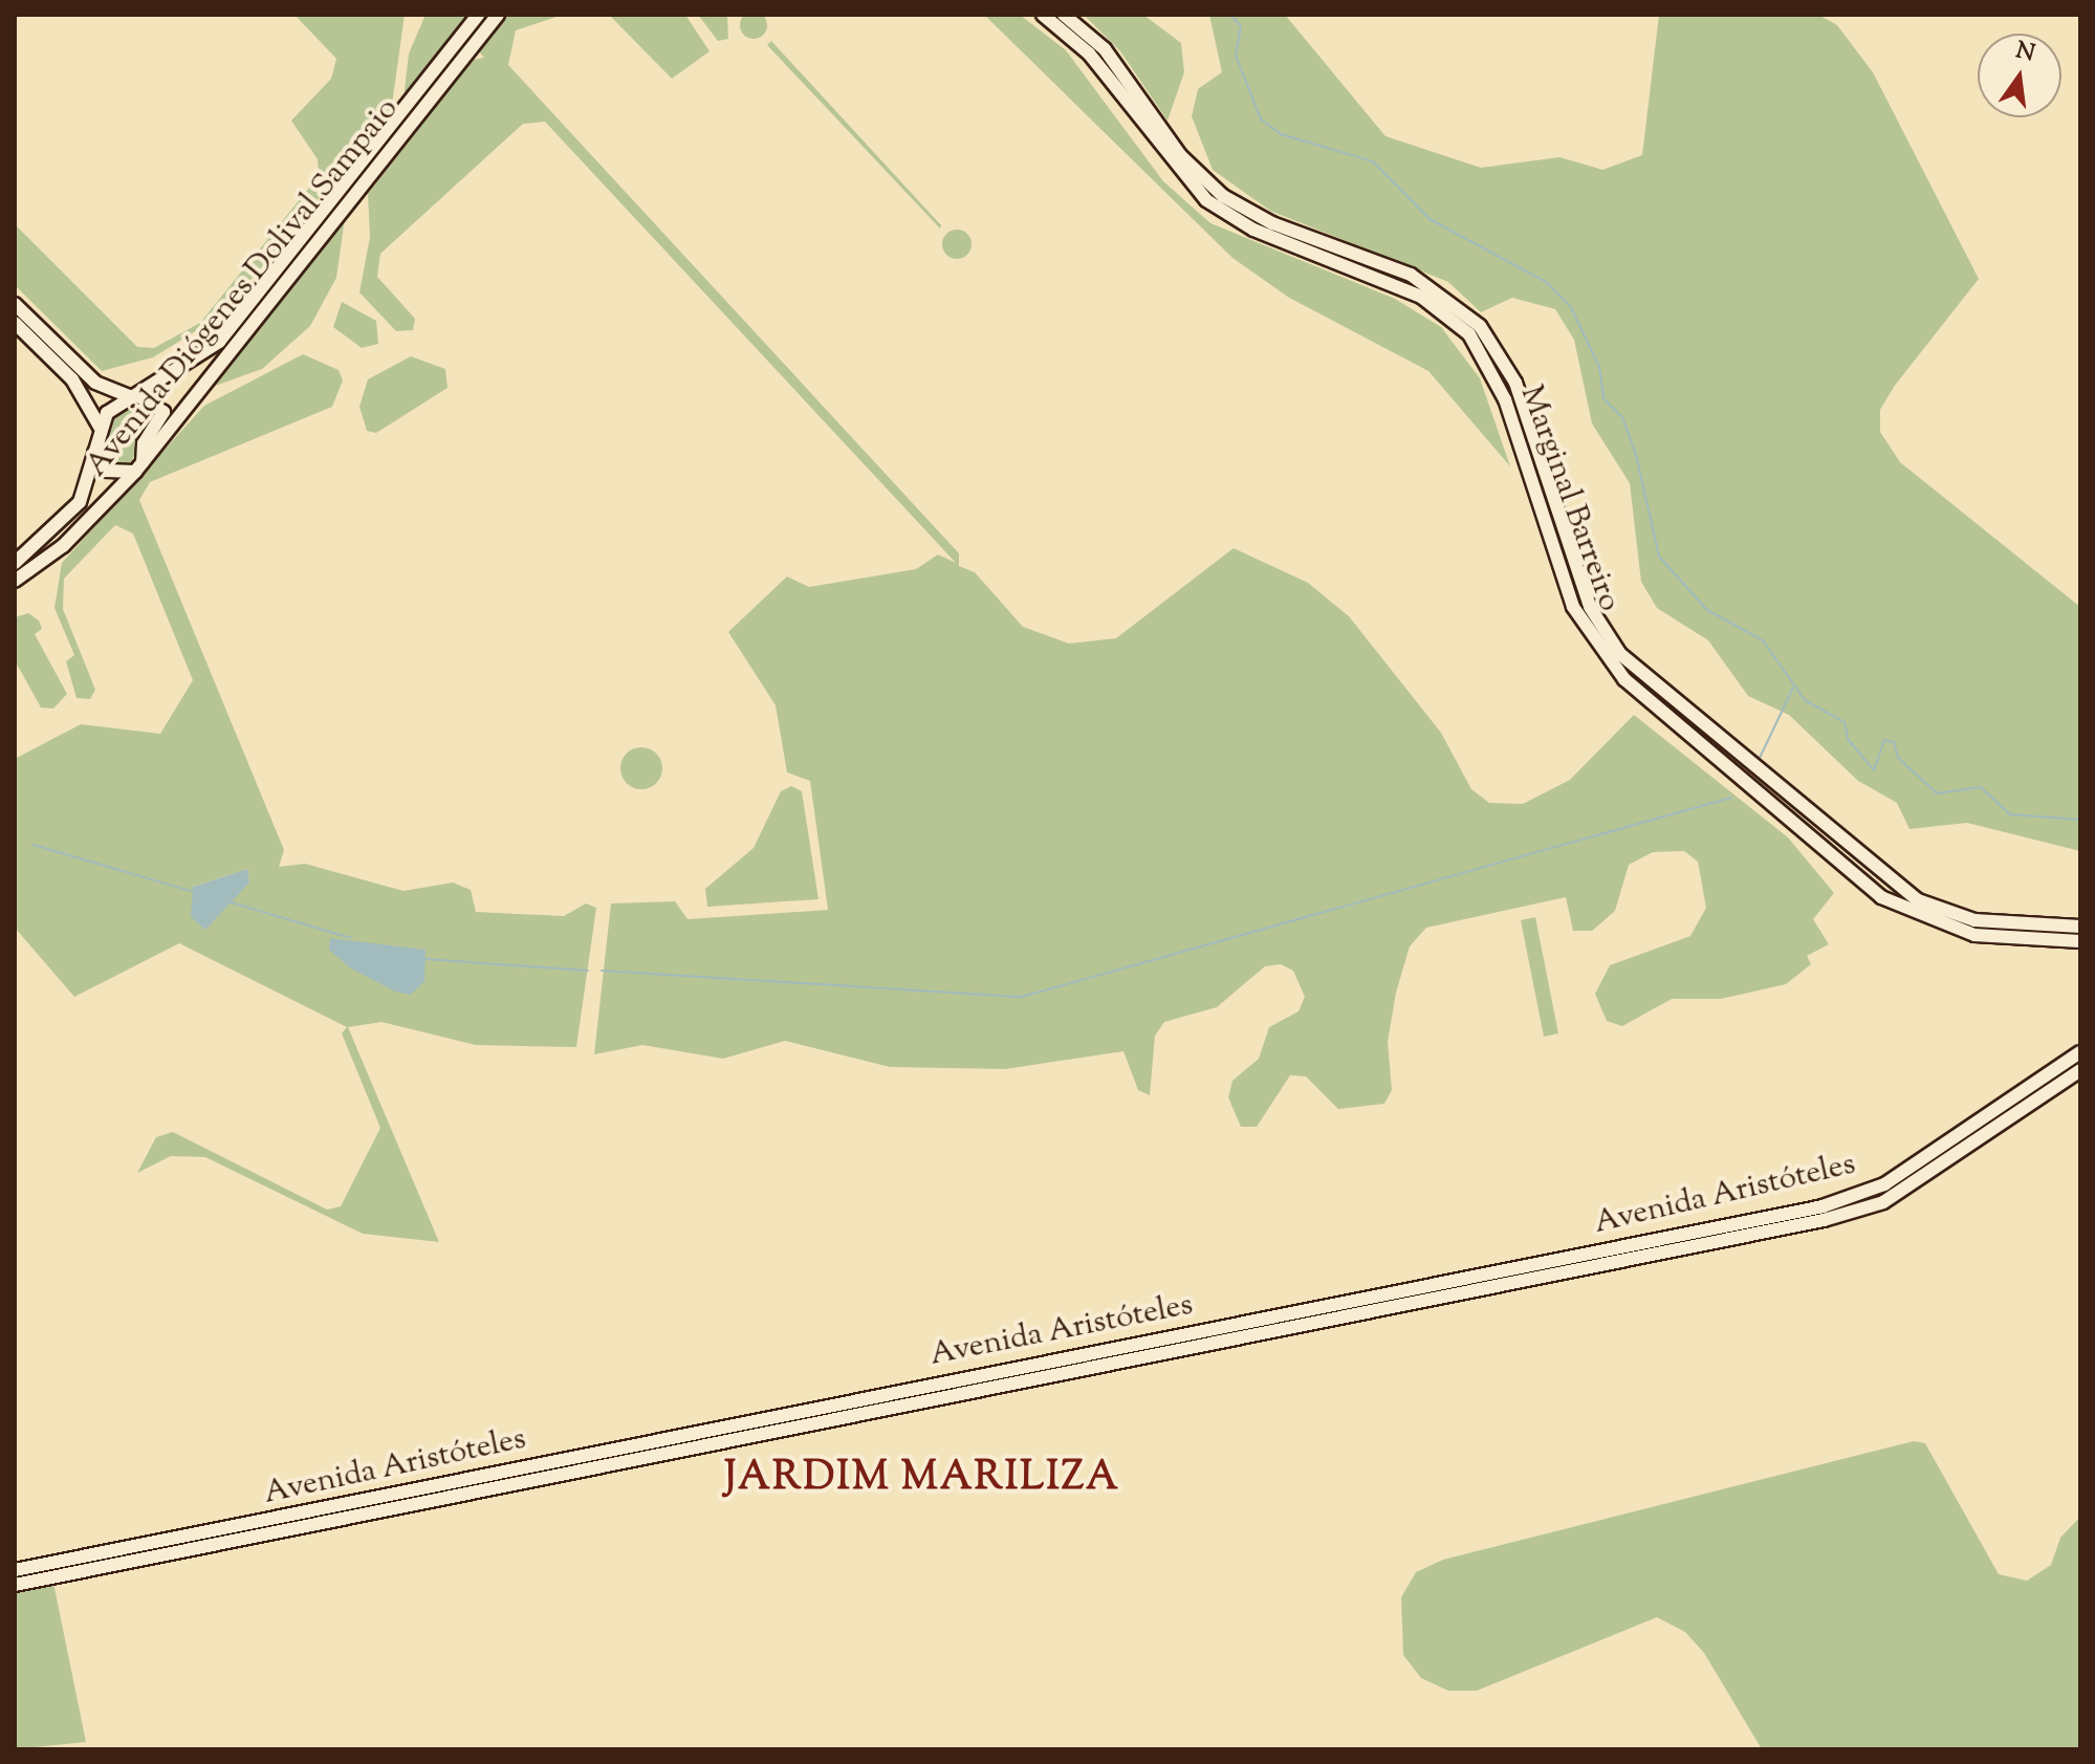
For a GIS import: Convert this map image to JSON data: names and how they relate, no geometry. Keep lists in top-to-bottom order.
{
  "streets": {
    "street": ["Avenida Diógenes Dolival Sampaio", "Marginal Barreiro", "Avenida Aristóteles"]
  },
  "districts": ["JARDIM MARILIZA"],
  "north": "top"
}
